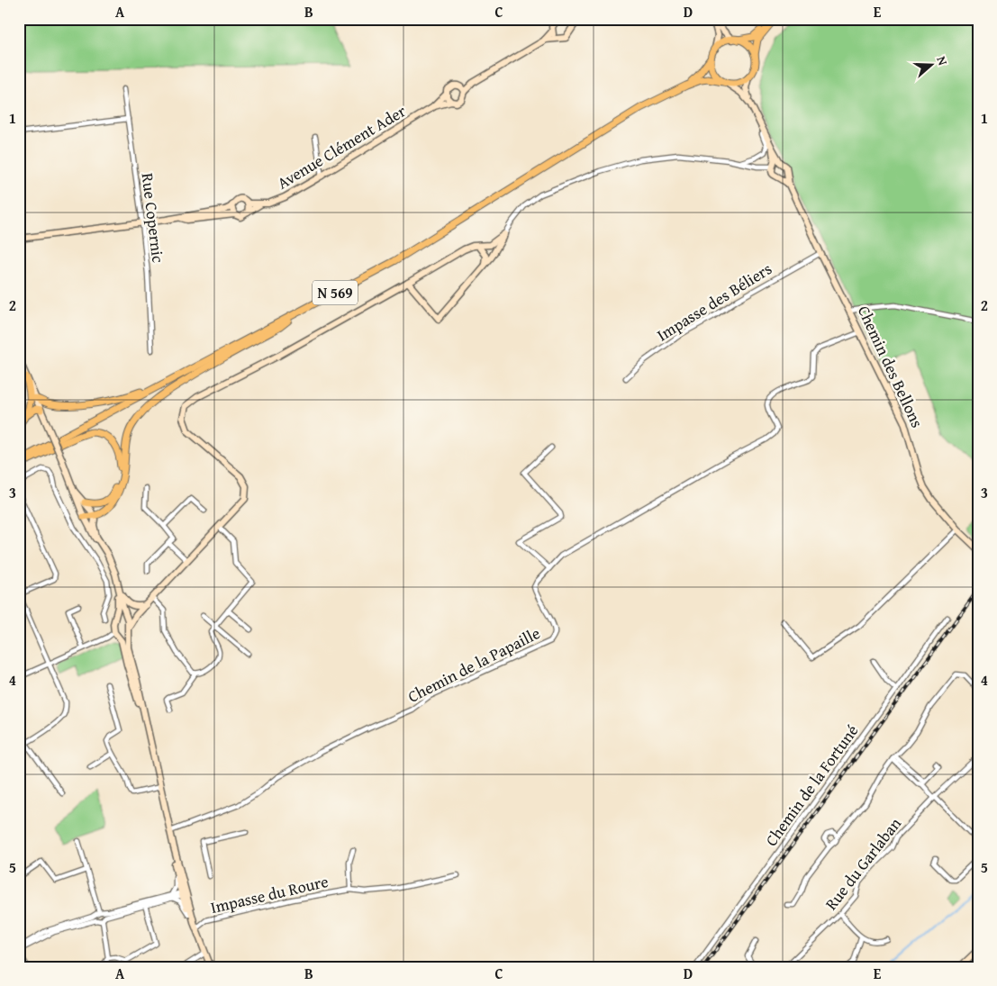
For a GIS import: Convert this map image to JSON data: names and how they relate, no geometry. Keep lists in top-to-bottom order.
{
  "streets": {
    "main road": ["N 569"],
    "street": [
      "Avenue Clément Ader",
      "Rue Copernic",
      "Impasse des Béliers",
      "Chemin des Bellons",
      "Chemin de la Papaille",
      "Chemin de la Fortuné",
      "Rue du Garlaban",
      "Impasse du Roure"
    ]
  },
  "crossings": [
    ["Impasse des Béliers", "Chemin des Bellons"],
    ["Chemin des Bellons", "Chemin de la Papaille"]
  ],
  "north": "right",
  "grid": {
    "columns": [
      "A",
      "B",
      "C",
      "D",
      "E"
    ],
    "rows": [
      "1",
      "2",
      "3",
      "4",
      "5"
    ]
  }
}
